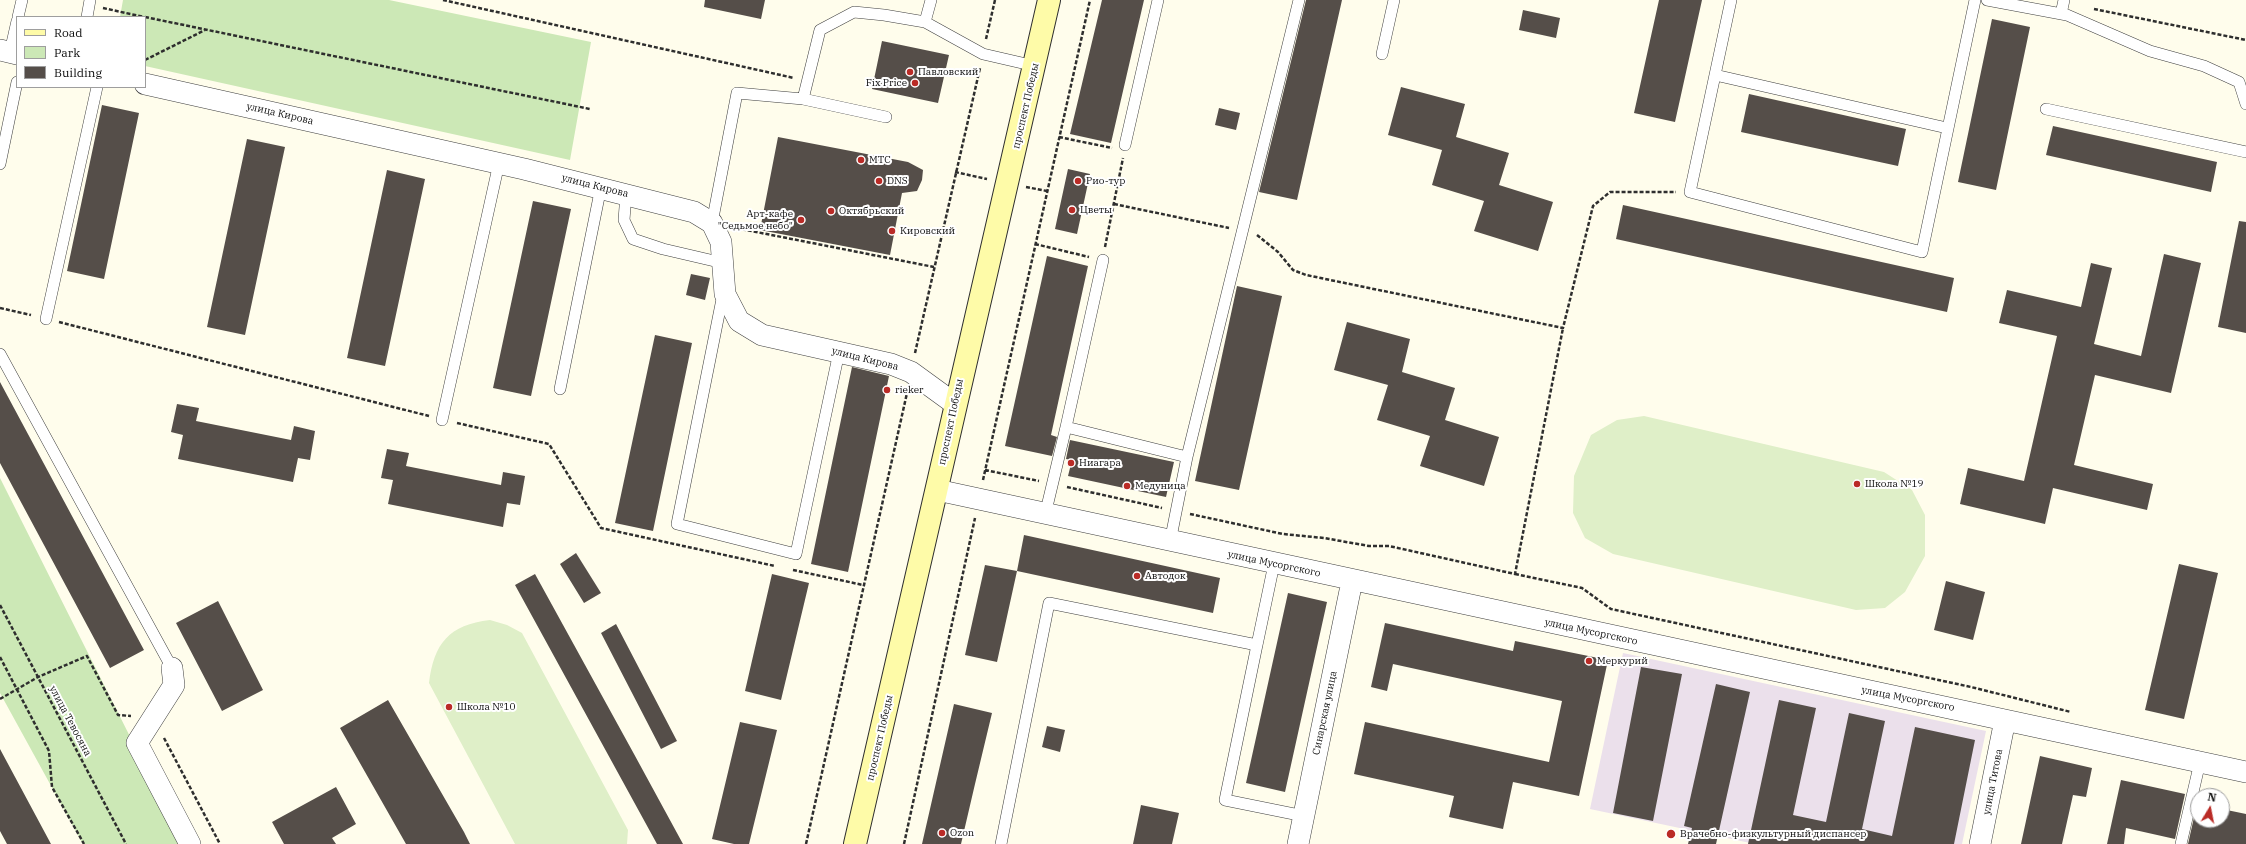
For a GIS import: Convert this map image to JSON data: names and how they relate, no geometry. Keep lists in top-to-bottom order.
{
  "streets": {
    "main road": ["проспект Победы"],
    "street": [
      "улица Кирова",
      "улица Мусоргского",
      "Синарская улица",
      "улица Титова"
    ],
    "path": ["улица Тевосяна"]
  },
  "crossings": [
    ["проспект Победы", "улица Кирова"],
    ["проспект Победы", "улица Мусоргского"],
    ["улица Мусоргского", "Синарская улица"],
    ["улица Мусоргского", "улица Титова"]
  ],
  "places": [
    "Павловский",
    "Fix Price",
    "МТС",
    "DNS",
    "Рио-тур",
    "Цветы",
    "Октябрьский",
    "Арт-кафе \"Седьмое небо\"",
    "Кировский",
    "rieker",
    "Ниагара",
    "Школа №19",
    "Медуница",
    "Автодок",
    "Меркурий",
    "Школа №10",
    "Ozon",
    "Врачебно-физкультурный диспансер"
  ],
  "legend": ["Road", "Park", "Building"],
  "north": "top"
}
